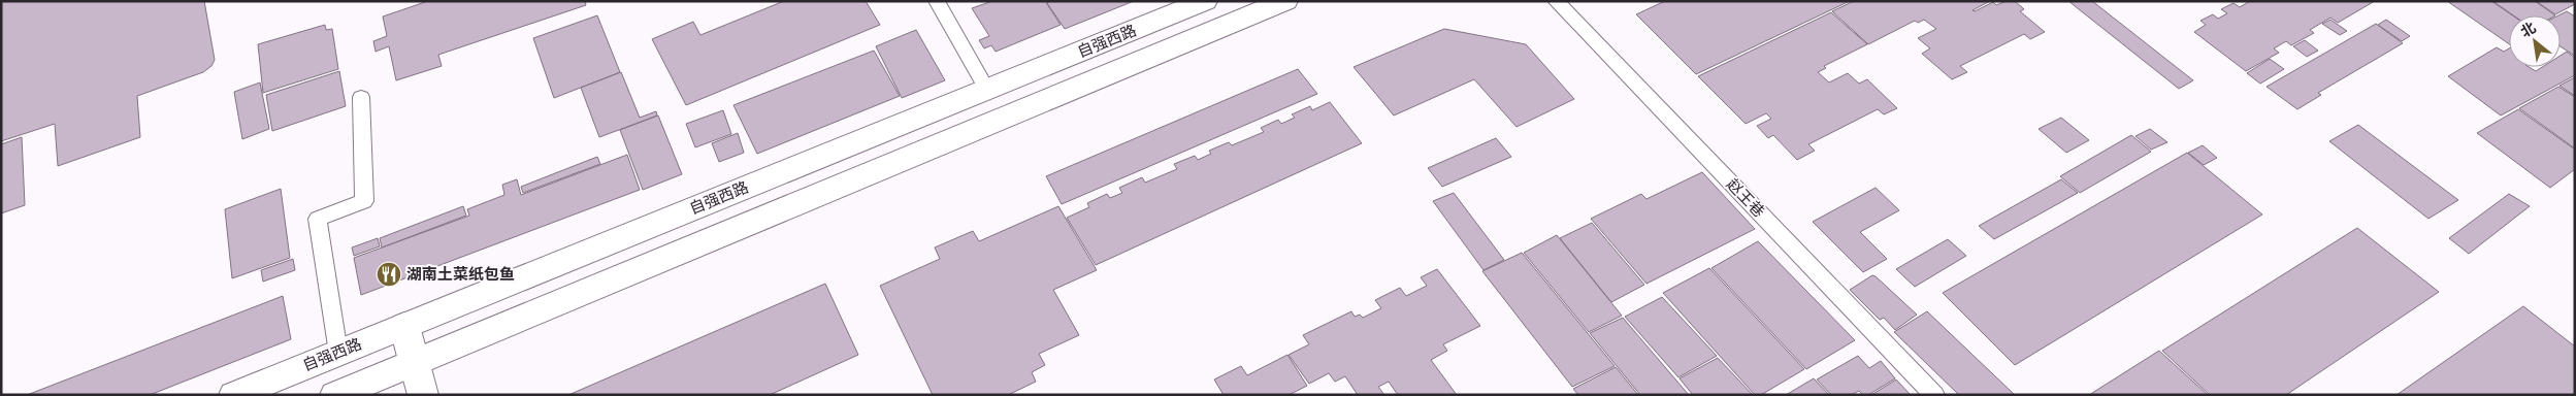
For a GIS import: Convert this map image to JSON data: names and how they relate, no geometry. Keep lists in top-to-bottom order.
{
  "streets": {
    "main road": ["自强西路"],
    "lane": ["赵王巷"]
  },
  "places": {
    "restaurant": ["湖南土菜纸包鱼"]
  },
  "north": "top left"
}
